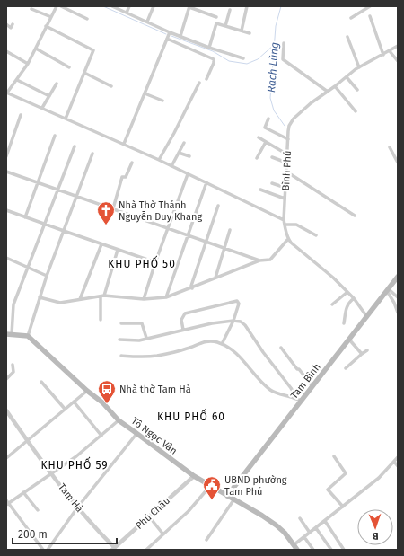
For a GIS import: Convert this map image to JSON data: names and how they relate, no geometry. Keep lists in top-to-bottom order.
{
  "streets": {
    "main road": ["Tam Bình", "Tô Ngọc Vân"],
    "street": ["Bình Phú", "Tam Hà", "Phú Châu"]
  },
  "crossings": [
    ["Tam Bình", "Tô Ngọc Vân"],
    ["Tô Ngọc Vân", "Phú Châu"],
    ["Tam Hà", "Phú Châu"]
  ],
  "districts": ["KHU PHỐ 50", "KHU PHỐ 60", "KHU PHỐ 59"],
  "water": ["Rạch Lùng"],
  "places": {
    "church": ["Nhà Thờ Thánh Nguyễn Duy Khang"],
    "bus stop": ["Nhà thờ Tam Hà"],
    "public building": ["UBND phường Tam Phú"]
  },
  "scale_bar": "200 m",
  "north": "bottom"
}
